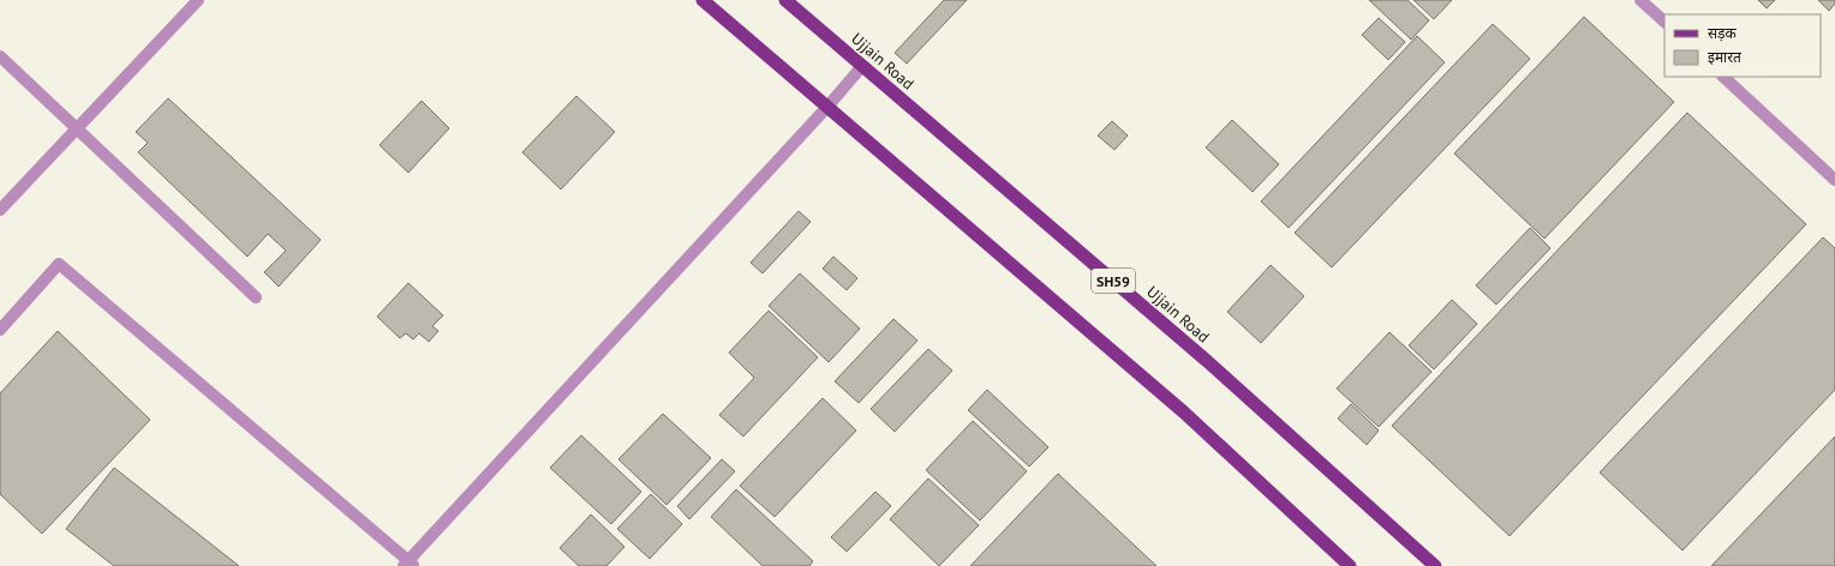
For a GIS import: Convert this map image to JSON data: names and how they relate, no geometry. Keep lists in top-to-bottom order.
{
  "streets": {
    "main road": ["Ujjain Road", "SH59"]
  },
  "legend": ["सड़क", "इमारत"]
}
